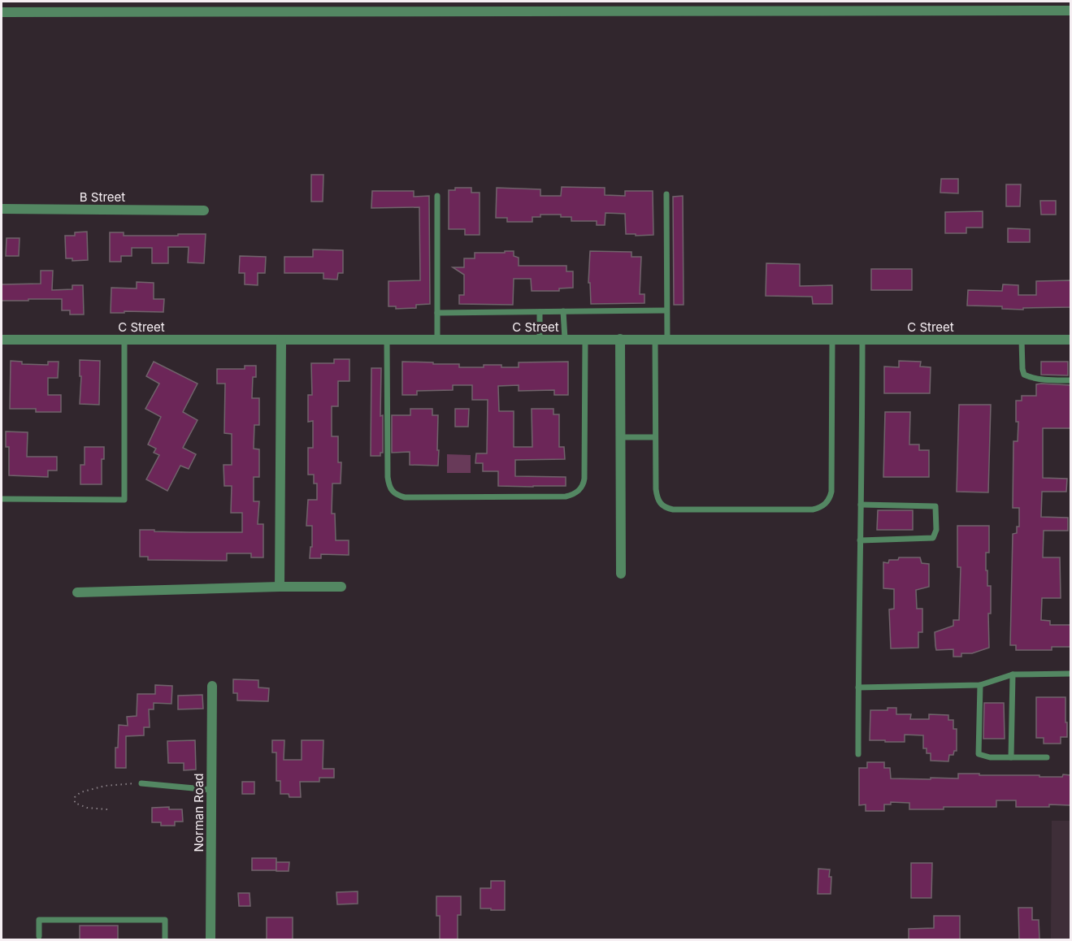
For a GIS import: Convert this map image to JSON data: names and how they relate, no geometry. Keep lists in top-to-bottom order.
{
  "streets": {
    "street": ["B Street", "C Street", "Norman Road"]
  }
}
